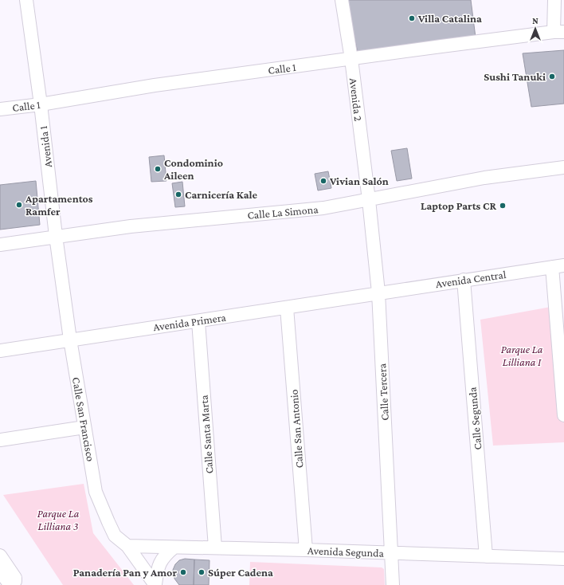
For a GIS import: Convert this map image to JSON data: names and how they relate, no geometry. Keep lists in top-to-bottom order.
{
  "streets": {
    "street": [
      "Calle 1",
      "Avenida 2",
      "Avenida 1",
      "Calle La Simona",
      "Avenida Central",
      "Avenida Primera",
      "Calle Tercera",
      "Calle Segunda",
      "Calle San Francisco",
      "Calle San Antonio",
      "Calle Santa Marta",
      "Avenida Segunda"
    ]
  },
  "crossings": [
    ["Calle 1", "Avenida 2"],
    ["Calle 1", "Avenida 1"],
    ["Avenida 2", "Calle La Simona"],
    ["Avenida 2", "Calle Tercera"],
    ["Avenida 1", "Calle La Simona"],
    ["Avenida 1", "Calle San Francisco"],
    ["Calle La Simona", "Calle Tercera"],
    ["Calle La Simona", "Calle San Francisco"],
    ["Avenida Central", "Avenida Primera"],
    ["Avenida Central", "Calle Tercera"],
    ["Avenida Central", "Calle Segunda"],
    ["Avenida Primera", "Calle Tercera"],
    ["Avenida Primera", "Calle San Francisco"],
    ["Avenida Primera", "Calle San Antonio"],
    ["Avenida Primera", "Calle Santa Marta"],
    ["Calle Tercera", "Avenida Segunda"],
    ["Calle Segunda", "Avenida Segunda"],
    ["Calle San Francisco", "Avenida Segunda"],
    ["Calle San Antonio", "Avenida Segunda"],
    ["Calle Santa Marta", "Avenida Segunda"]
  ],
  "parks": ["Parque La Lilliana I", "Parque La Lilliana 3"],
  "places": [
    "Villa Catalina",
    "Sushi Tanuki",
    "Condominio Aileen",
    "Vivian Salón",
    "Carnicería Kale",
    "Apartamentos Ramfer",
    "Laptop Parts CR",
    "Panadería Pan y Amor",
    "Súper Cadena"
  ],
  "north": "top"
}
